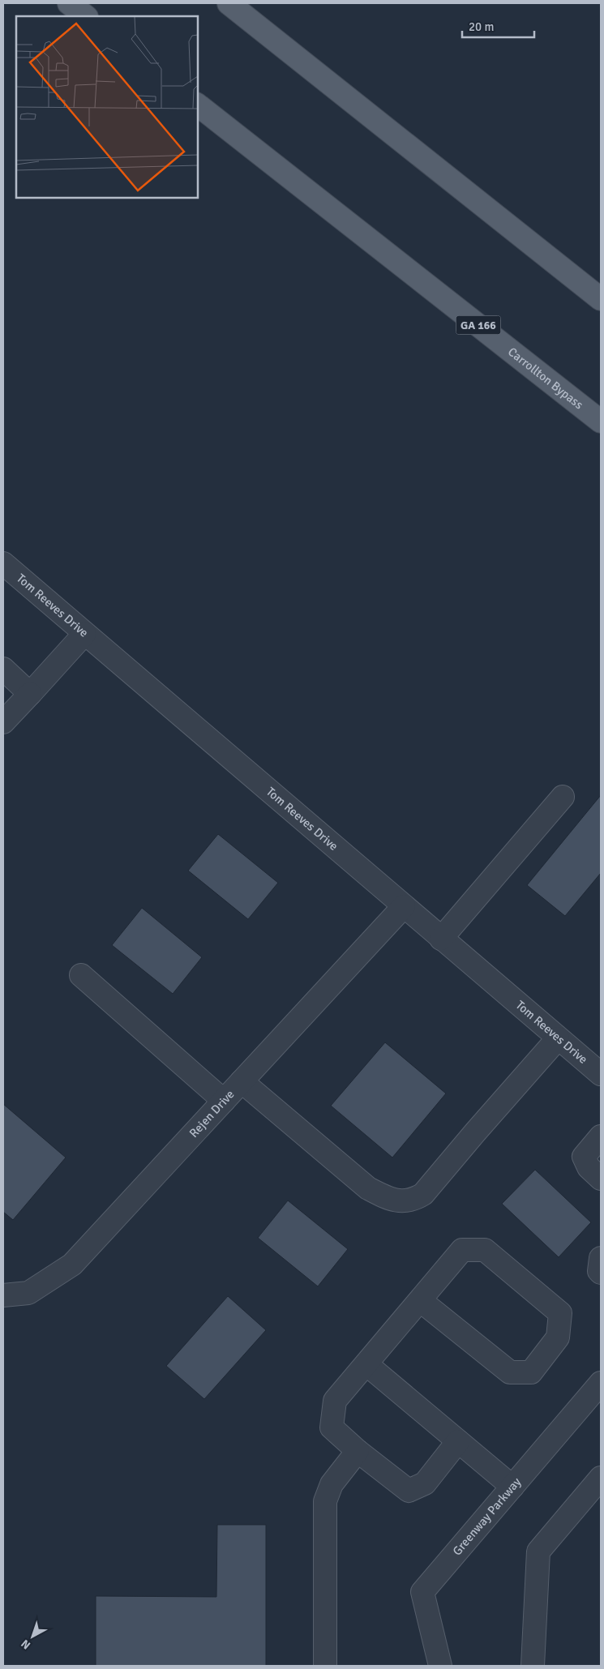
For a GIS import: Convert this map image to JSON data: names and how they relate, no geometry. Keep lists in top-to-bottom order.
{
  "streets": {
    "main road": ["GA 166", "Carrollton Bypass"],
    "street": ["Tom Reeves Drive", "Rejen Drive", "Greenway Parkway"]
  },
  "crossings": [
    ["Tom Reeves Drive", "Rejen Drive"]
  ],
  "scale_bar": "20 m",
  "north": "bottom left"
}
